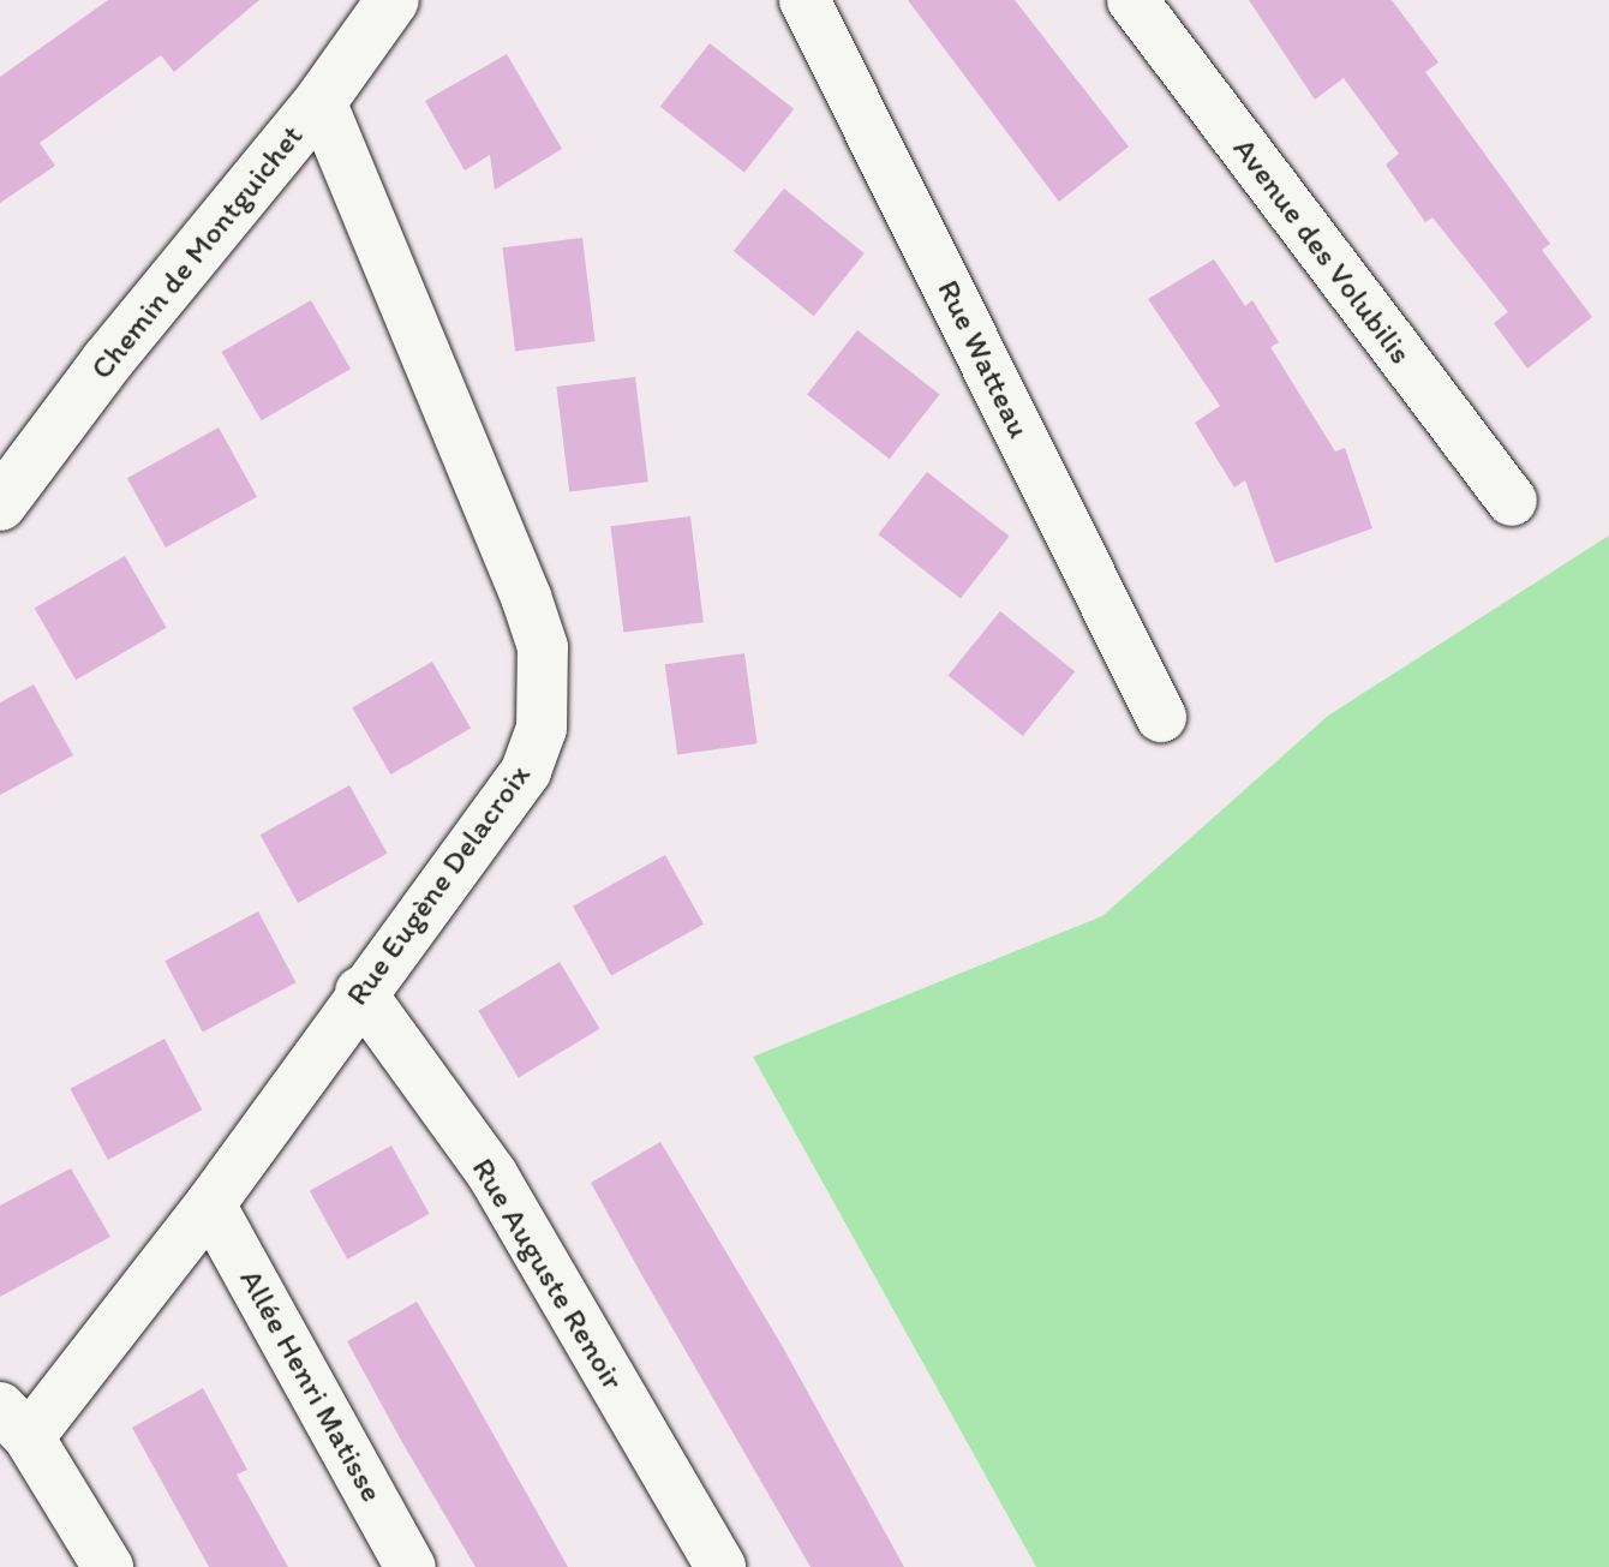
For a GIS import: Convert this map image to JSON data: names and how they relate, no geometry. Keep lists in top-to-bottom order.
{
  "streets": {
    "street": [
      "Avenue des Volubilis",
      "Chemin de Montguichet",
      "Rue Watteau",
      "Rue Eugène Delacroix",
      "Rue Auguste Renoir",
      "Allée Henri Matisse"
    ]
  },
  "crossings": [
    ["Chemin de Montguichet", "Rue Eugène Delacroix"],
    ["Rue Eugène Delacroix", "Rue Auguste Renoir"],
    ["Rue Eugène Delacroix", "Allée Henri Matisse"]
  ]
}
